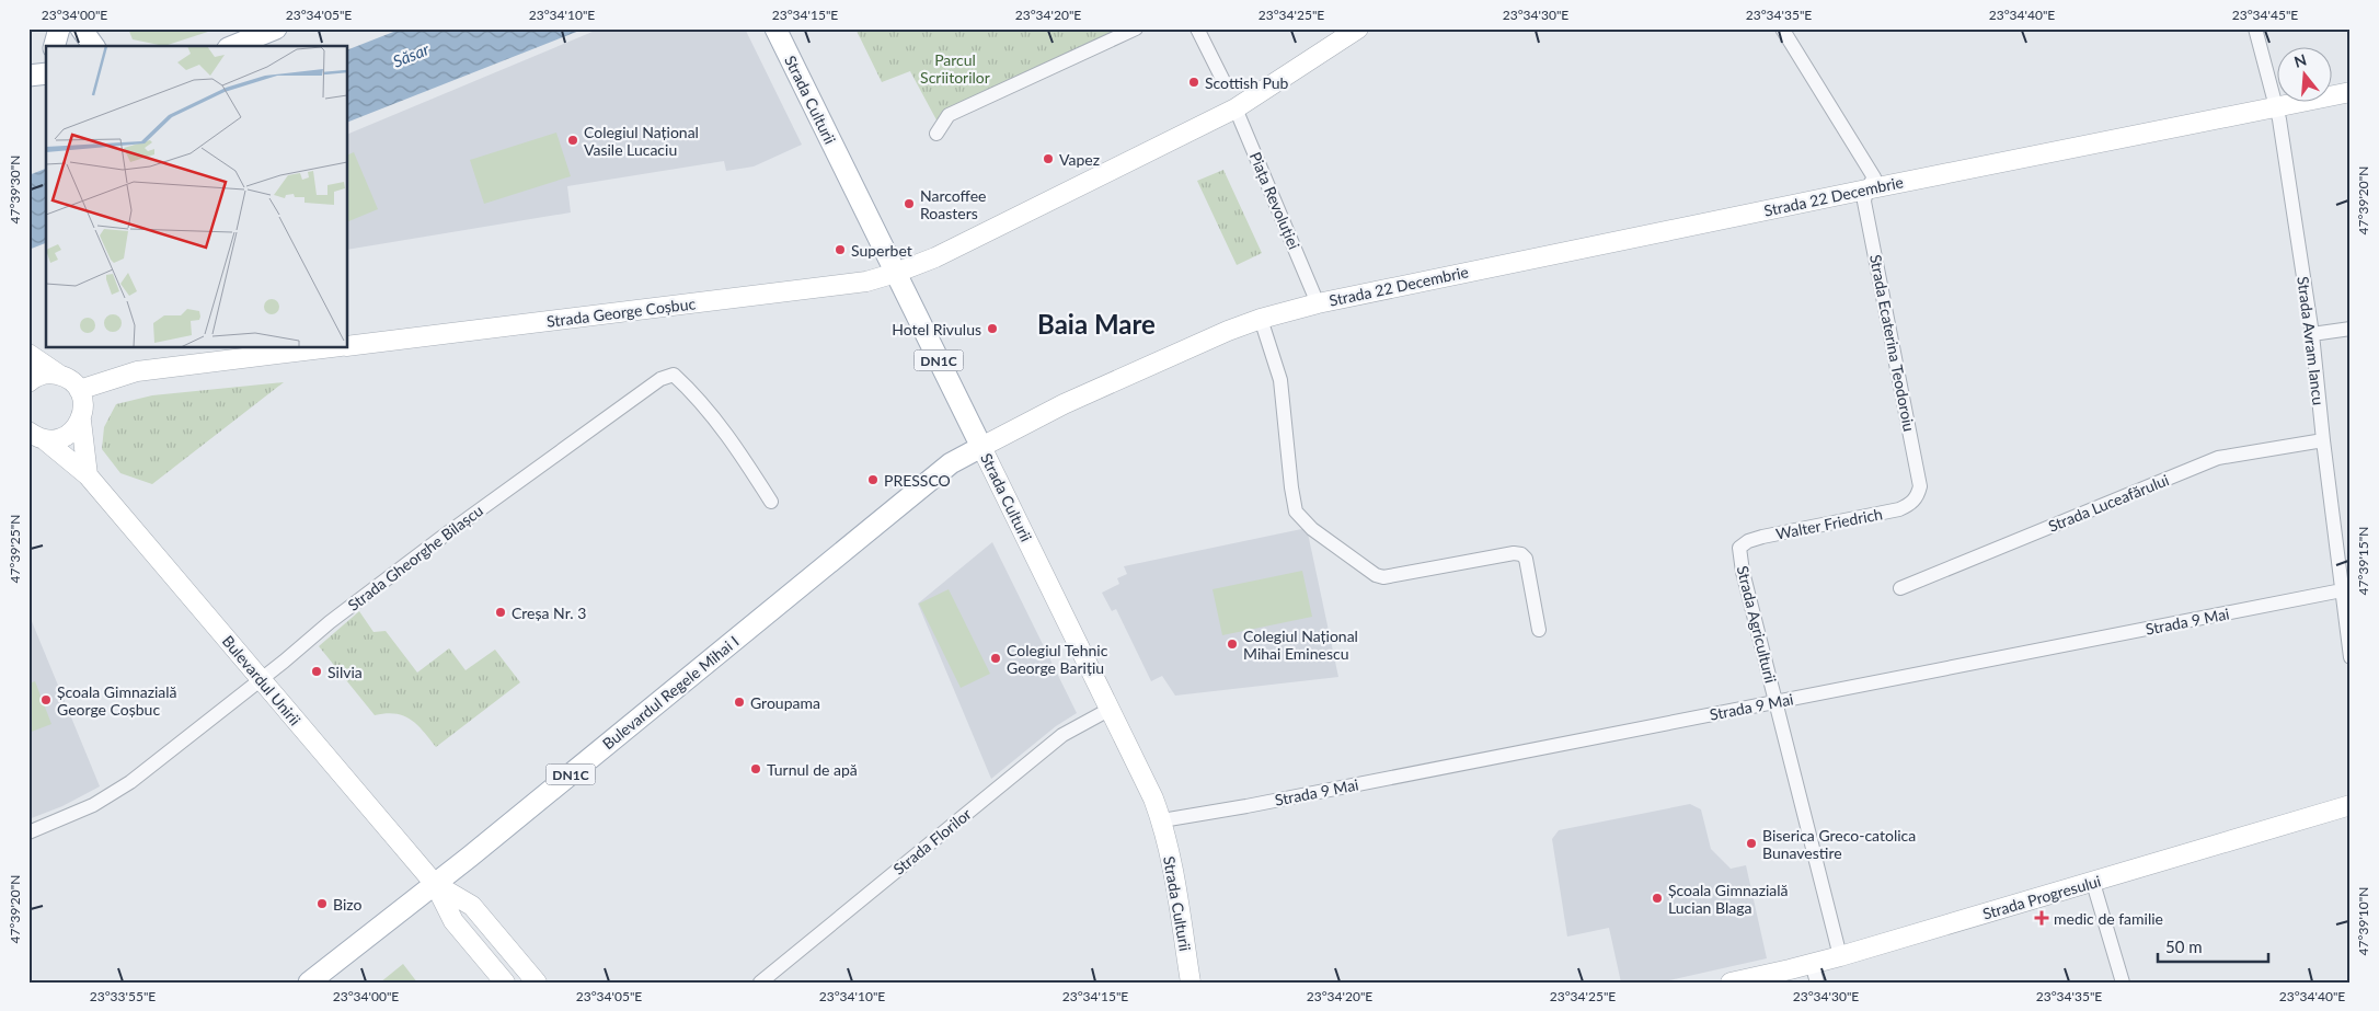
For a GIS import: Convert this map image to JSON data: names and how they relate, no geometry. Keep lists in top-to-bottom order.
{
  "streets": {
    "main road": [
      "Strada Culturii",
      "Strada 22 Decembrie",
      "Strada George Coșbuc",
      "DN1C",
      "Bulevardul Unirii",
      "Bulevardul Regele Mihai I",
      "Strada Progresului"
    ],
    "street": [
      "Piața Revoluției",
      "Strada Avram Iancu",
      "Strada Ecaterina Teodoroiu",
      "Strada Luceafărului",
      "Walter Friedrich",
      "Strada Gheorghe Bilașcu",
      "Strada 9 Mai",
      "Strada Agriculturii",
      "Strada Florilor"
    ]
  },
  "crossings": [
    ["Strada Culturii", "Strada George Coșbuc"],
    ["Strada Culturii", "Strada 9 Mai"],
    ["Strada Culturii", "Bulevardul Regele Mihai I"],
    ["Strada Culturii", "Strada Florilor"],
    ["Strada 22 Decembrie", "Piața Revoluției"],
    ["Strada 22 Decembrie", "Strada Avram Iancu"],
    ["Strada 22 Decembrie", "Strada Ecaterina Teodoroiu"],
    ["Strada Avram Iancu", "Strada Luceafărului"],
    ["Strada Avram Iancu", "Strada 9 Mai"],
    ["Strada Ecaterina Teodoroiu", "Walter Friedrich"],
    ["Walter Friedrich", "Strada Agriculturii"],
    ["Strada Gheorghe Bilașcu", "Bulevardul Unirii"],
    ["Strada 9 Mai", "Strada Agriculturii"],
    ["Strada Agriculturii", "Strada Progresului"],
    ["Bulevardul Unirii", "Bulevardul Regele Mihai I"]
  ],
  "districts": ["Baia Mare"],
  "water": ["Săsar"],
  "parks": ["Parcul Scriitorilor"],
  "places": {
    "other": [
      "Scottish Pub",
      "Colegiul Național Vasile Lucaciu",
      "Vapez",
      "Narcoffee Roasters",
      "Superbet",
      "Hotel Rivulus",
      "PRESSCO",
      "Creșa Nr. 3",
      "Colegiul Național Mihai Eminescu",
      "Colegiul Tehnic George Barițiu",
      "Silvia",
      "Școala Gimnazială George Coșbuc",
      "Groupama",
      "Turnul de apă",
      "Biserica Greco-catolica Bunavestire",
      "Școala Gimnazială Lucian Blaga",
      "Bizo"
    ],
    "health": ["medic de familie"]
  },
  "scale_bar": "50 m",
  "north": "top",
  "coordinates": [
    "23°34'00\"E",
    "23°34'05\"E",
    "23°34'10\"E",
    "23°34'15\"E",
    "23°34'20\"E",
    "23°34'25\"E",
    "23°34'30\"E",
    "23°34'35\"E",
    "23°34'40\"E",
    "23°34'45\"E",
    "47°39'30\"N",
    "47°39'20\"N",
    "47°39'25\"N",
    "47°39'15\"N",
    "47°39'10\"N",
    "23°33'55\"E"
  ]
}
